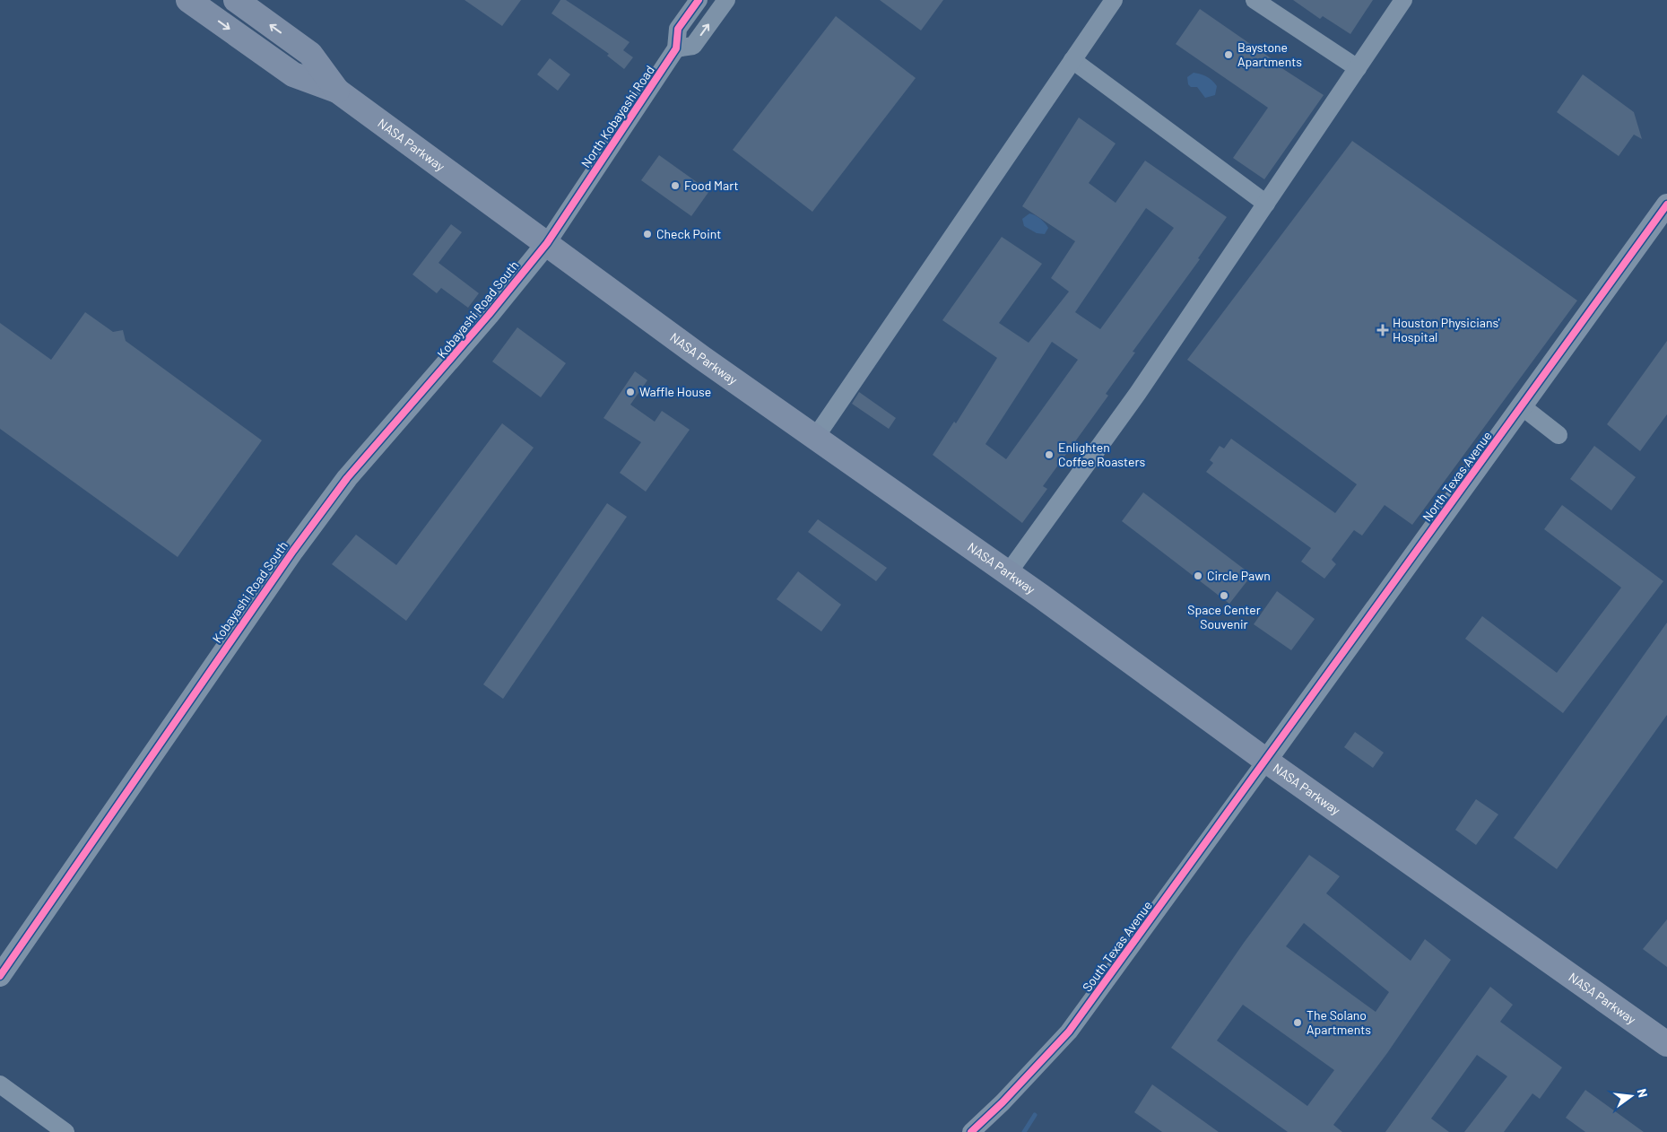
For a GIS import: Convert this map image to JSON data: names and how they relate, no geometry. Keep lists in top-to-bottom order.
{
  "streets": {
    "main road": ["NASA Parkway"],
    "street": [
      "North Kobayashi Road",
      "Kobayashi Road South",
      "North Texas Avenue",
      "South Texas Avenue"
    ]
  },
  "crossings": [
    ["North Kobayashi Road", "NASA Parkway"],
    ["North Kobayashi Road", "Kobayashi Road South"],
    ["NASA Parkway", "Kobayashi Road South"],
    ["NASA Parkway", "North Texas Avenue"],
    ["NASA Parkway", "South Texas Avenue"],
    ["North Texas Avenue", "South Texas Avenue"]
  ],
  "places": {
    "other": [
      "Baystone Apartments",
      "Food Mart",
      "Check Point",
      "Waffle House",
      "Enlighten Coffee Roasters",
      "Circle Pawn",
      "Space Center Souvenir",
      "The Solano Apartments"
    ],
    "health": ["Houston Physicians' Hospital"]
  },
  "north": "right"
}
